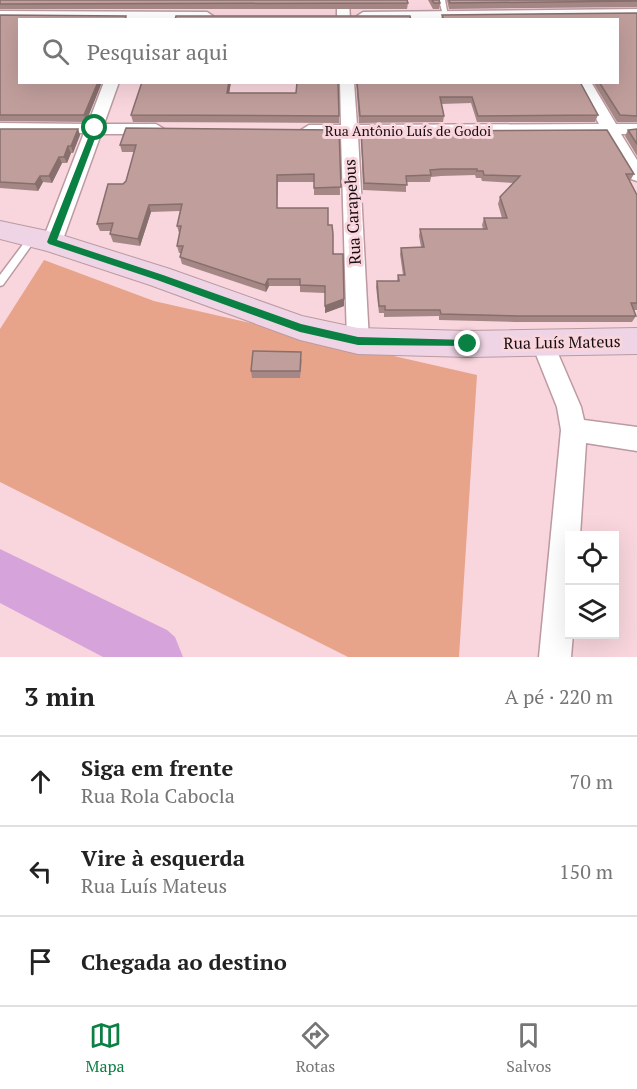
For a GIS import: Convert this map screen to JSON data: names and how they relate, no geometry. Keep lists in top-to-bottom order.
{
  "streets": {
    "main road": ["Rua Luís Mateus"],
    "street": ["Rua Antônio Luís de Godoi", "Rua Carapebus"]
  },
  "crossings": [
    ["Rua Antônio Luís de Godoi", "Rua Carapebus"],
    ["Rua Carapebus", "Rua Luís Mateus"]
  ],
  "page": {
    "search": "Pesquisar aqui",
    "heading": ["3 min", "A pé · 220 m"],
    "list": [
      ["Siga em frente", "Rua Rola Cabocla", "70 m"],
      ["Vire à esquerda", "Rua Luís Mateus", "150 m"],
      "Chegada ao destino"
    ],
    "nav": ["Mapa", "Rotas", "Salvos"]
  }
}
